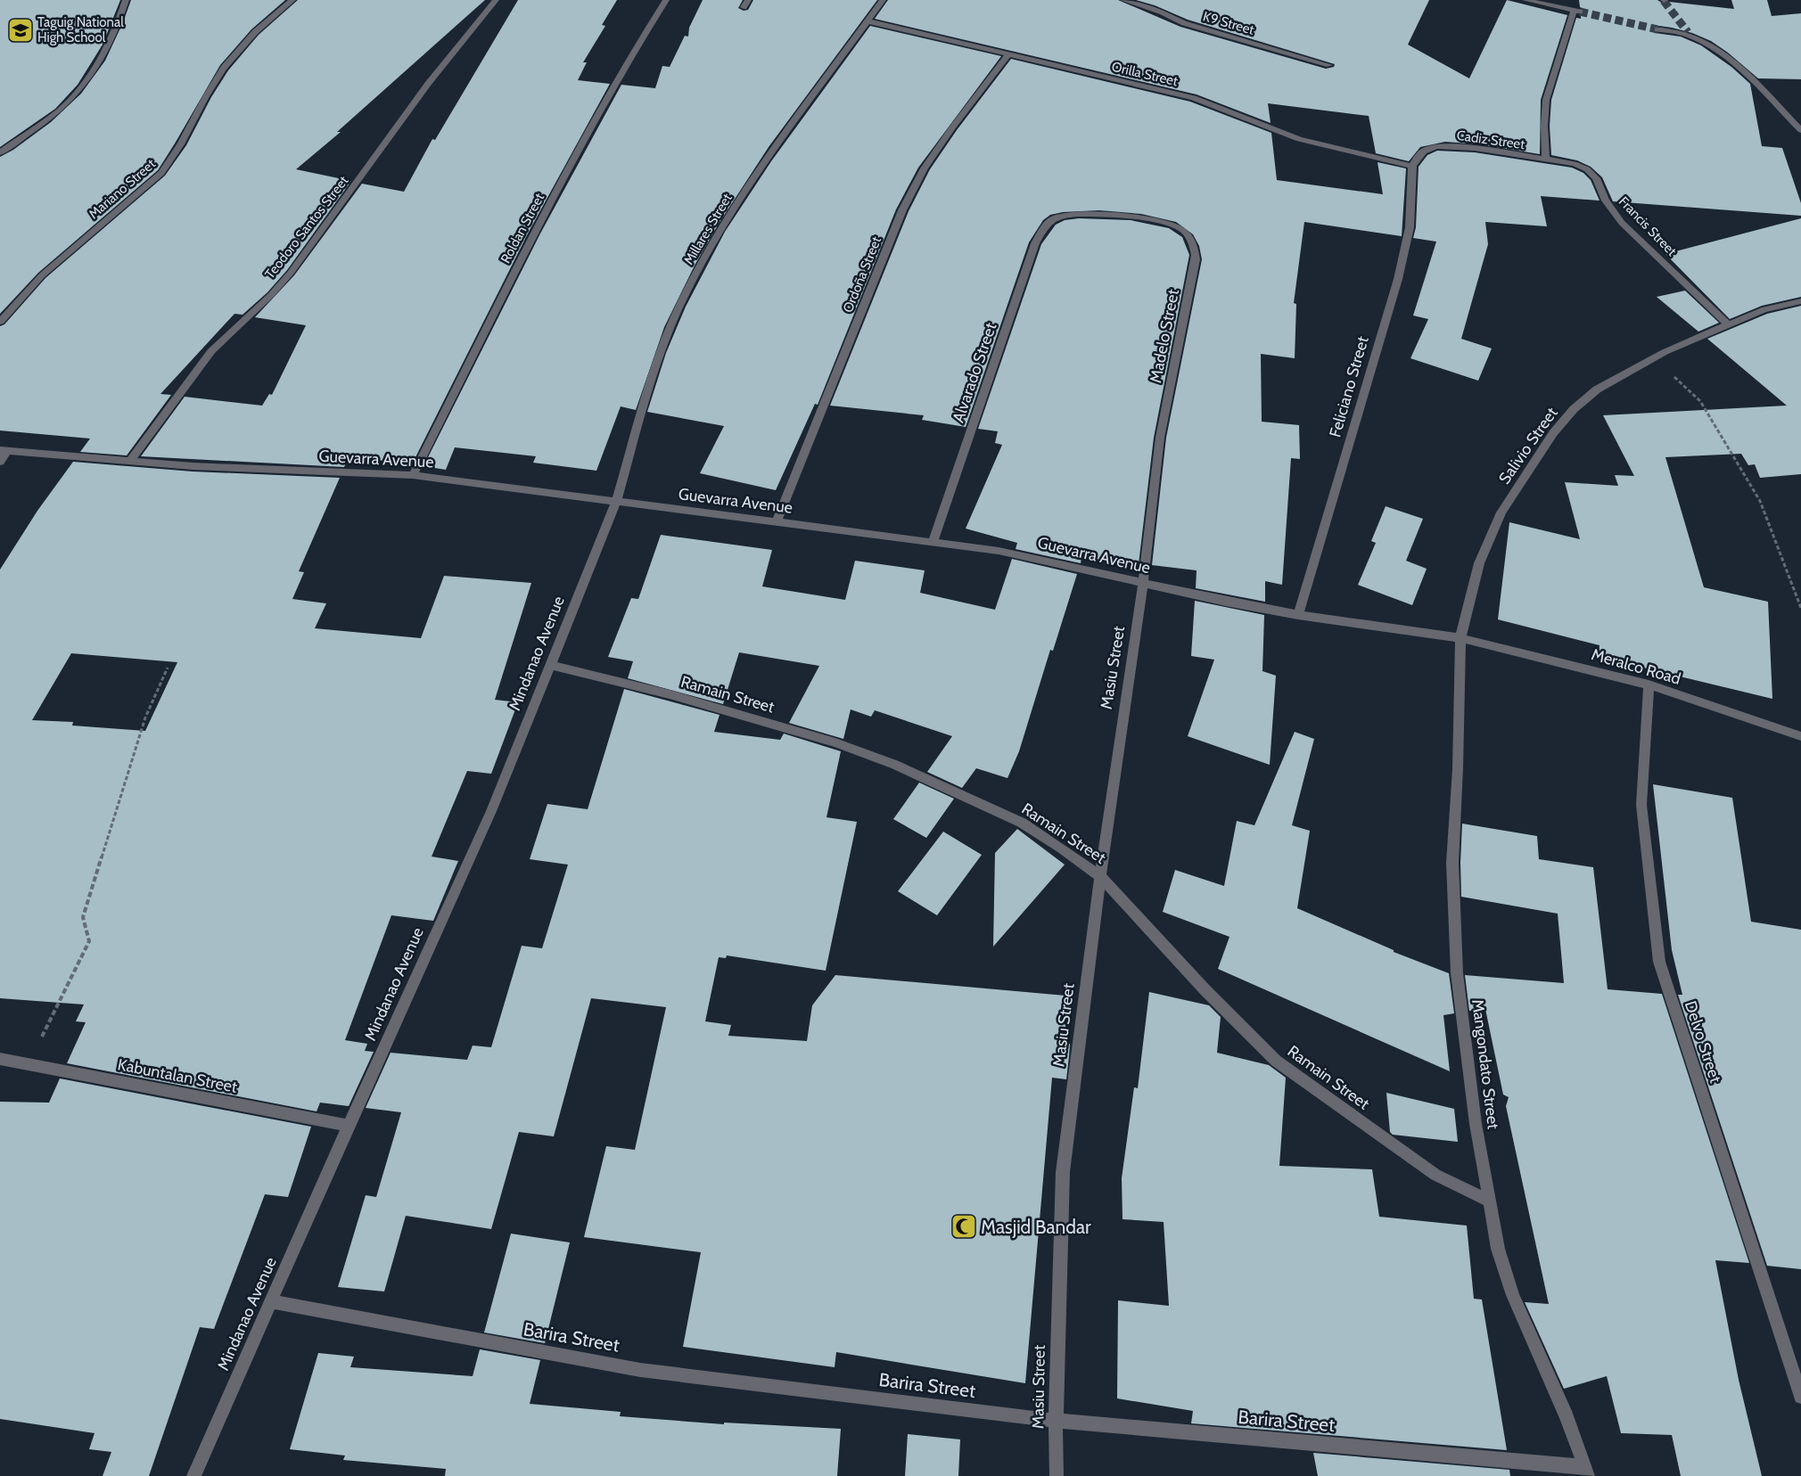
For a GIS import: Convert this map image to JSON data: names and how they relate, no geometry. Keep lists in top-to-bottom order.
{
  "streets": {
    "street": [
      "K9 Street",
      "Orilla Street",
      "Cadiz Street",
      "Mariano Street",
      "Francis Street",
      "Teodoro Santos Street",
      "Roldan Street",
      "Millares Street",
      "Ordoña Street",
      "Madelo Street",
      "Alvarado Street",
      "Feliciano Street",
      "Salivio Street",
      "Guevarra Avenue",
      "Mindanao Avenue",
      "Meralco Road",
      "Masiu Street",
      "Ramain Street",
      "Delvo Street",
      "Mangondato Street",
      "Kabuntalan Street",
      "Barira Street"
    ]
  },
  "crossings": [
    ["Orilla Street", "Cadiz Street"],
    ["Orilla Street", "Millares Street"],
    ["Orilla Street", "Ordoña Street"],
    ["Orilla Street", "Feliciano Street"],
    ["Cadiz Street", "Francis Street"],
    ["Cadiz Street", "Feliciano Street"],
    ["Francis Street", "Salivio Street"],
    ["Teodoro Santos Street", "Guevarra Avenue"],
    ["Roldan Street", "Guevarra Avenue"],
    ["Millares Street", "Guevarra Avenue"],
    ["Millares Street", "Mindanao Avenue"],
    ["Ordoña Street", "Guevarra Avenue"],
    ["Madelo Street", "Alvarado Street"],
    ["Madelo Street", "Guevarra Avenue"],
    ["Madelo Street", "Masiu Street"],
    ["Alvarado Street", "Guevarra Avenue"],
    ["Feliciano Street", "Guevarra Avenue"],
    ["Salivio Street", "Guevarra Avenue"],
    ["Salivio Street", "Meralco Road"],
    ["Salivio Street", "Mangondato Street"],
    ["Guevarra Avenue", "Mindanao Avenue"],
    ["Guevarra Avenue", "Meralco Road"],
    ["Guevarra Avenue", "Masiu Street"],
    ["Guevarra Avenue", "Mangondato Street"],
    ["Mindanao Avenue", "Ramain Street"],
    ["Mindanao Avenue", "Kabuntalan Street"],
    ["Mindanao Avenue", "Barira Street"],
    ["Meralco Road", "Delvo Street"],
    ["Meralco Road", "Mangondato Street"],
    ["Masiu Street", "Ramain Street"],
    ["Masiu Street", "Barira Street"],
    ["Ramain Street", "Mangondato Street"],
    ["Mangondato Street", "Barira Street"]
  ],
  "places": {
    "school or university": ["Taguig National High School"],
    "mosque": ["Masjid Bandar"]
  }
}
